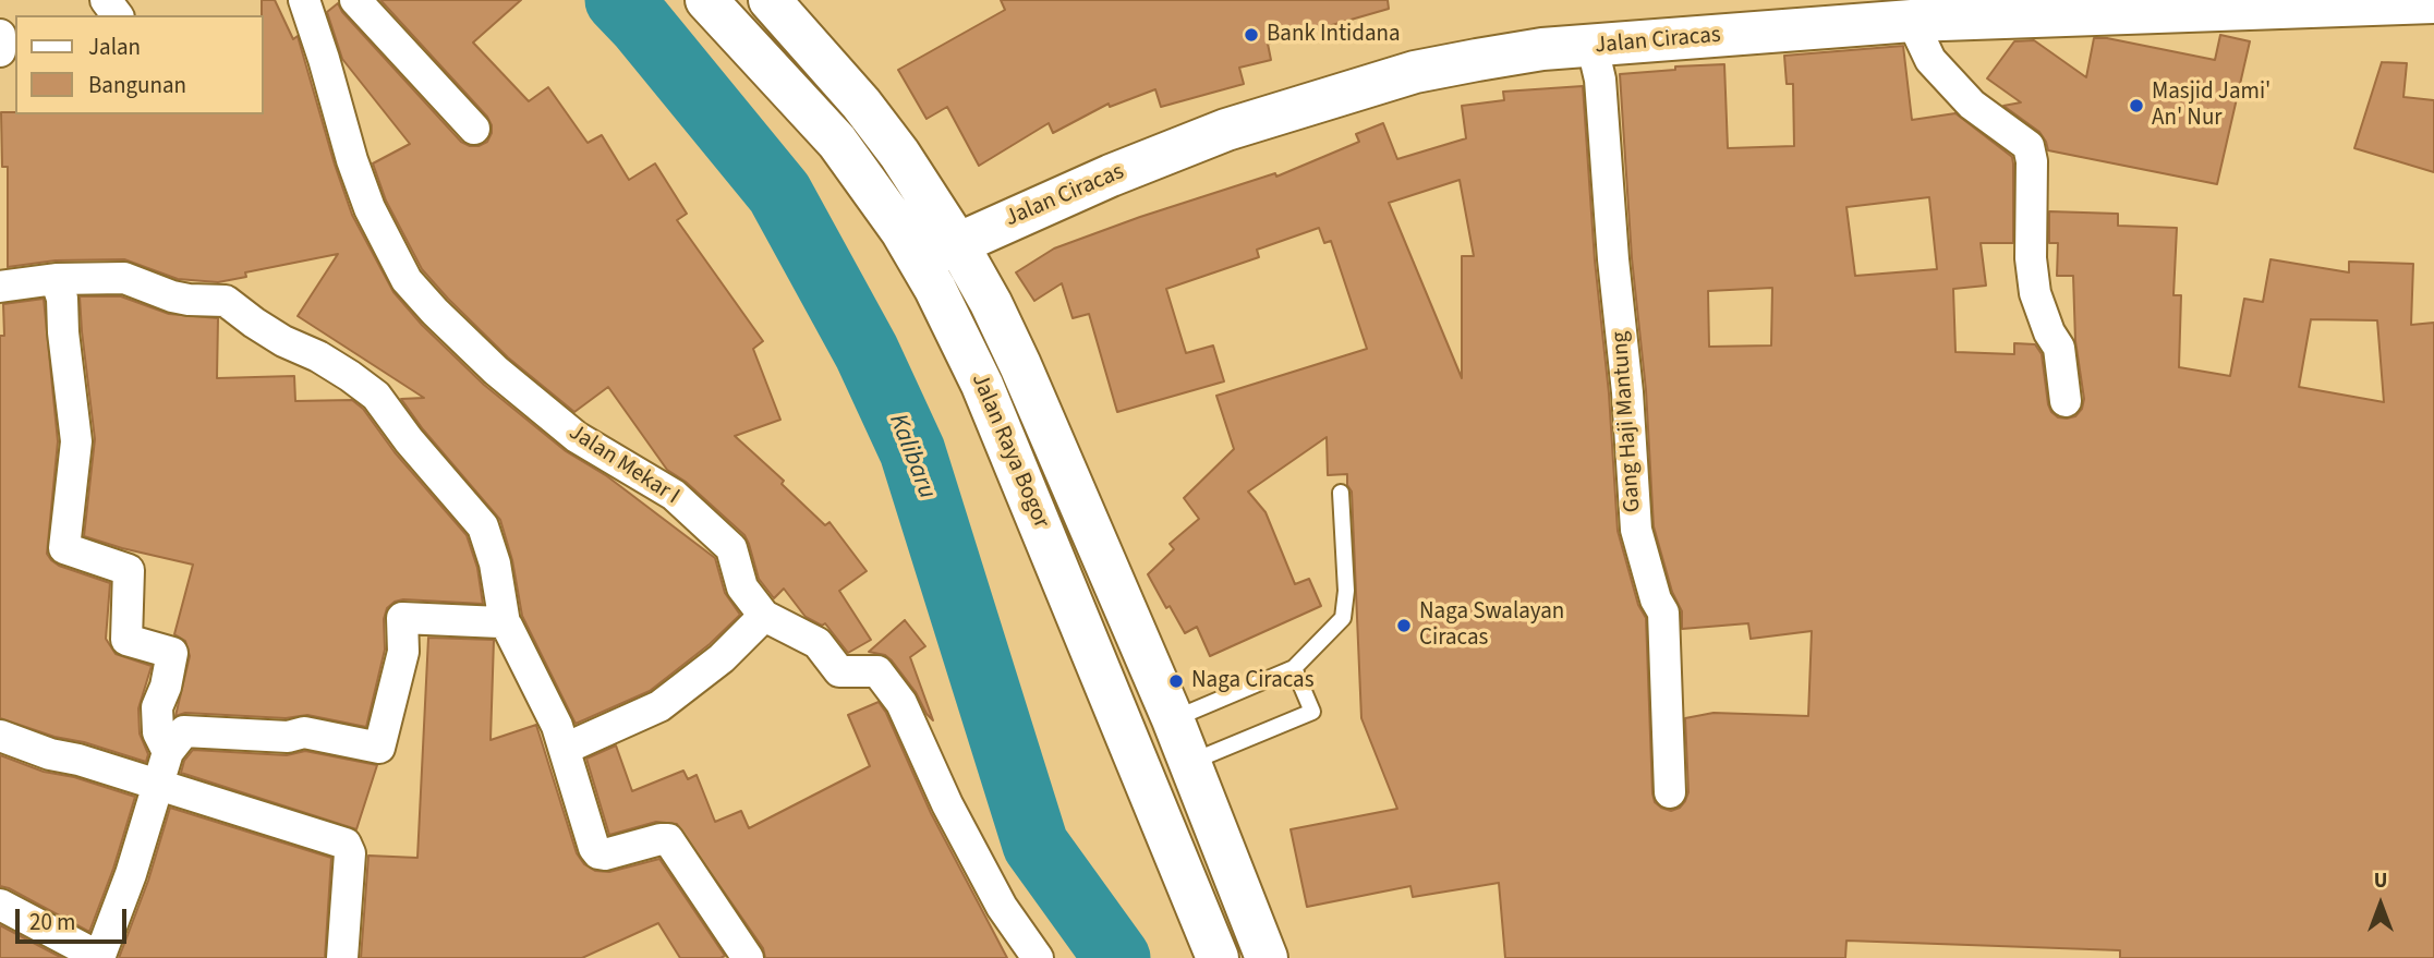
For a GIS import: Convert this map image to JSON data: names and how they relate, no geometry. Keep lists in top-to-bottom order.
{
  "streets": {
    "main road": ["Jalan Ciracas", "Jalan Raya Bogor"],
    "street": ["Gang Haji Mantung", "Jalan Mekar I"]
  },
  "crossings": [
    ["Jalan Ciracas", "Gang Haji Mantung"],
    ["Jalan Ciracas", "Jalan Raya Bogor"]
  ],
  "water": ["Kalibaru"],
  "places": [
    "Bank Intidana",
    "Masjid Jami' An' Nur",
    "Naga Swalayan Ciracas",
    "Naga Ciracas"
  ],
  "legend": ["Jalan", "Bangunan"],
  "scale_bar": "20 m",
  "north": "top"
}
